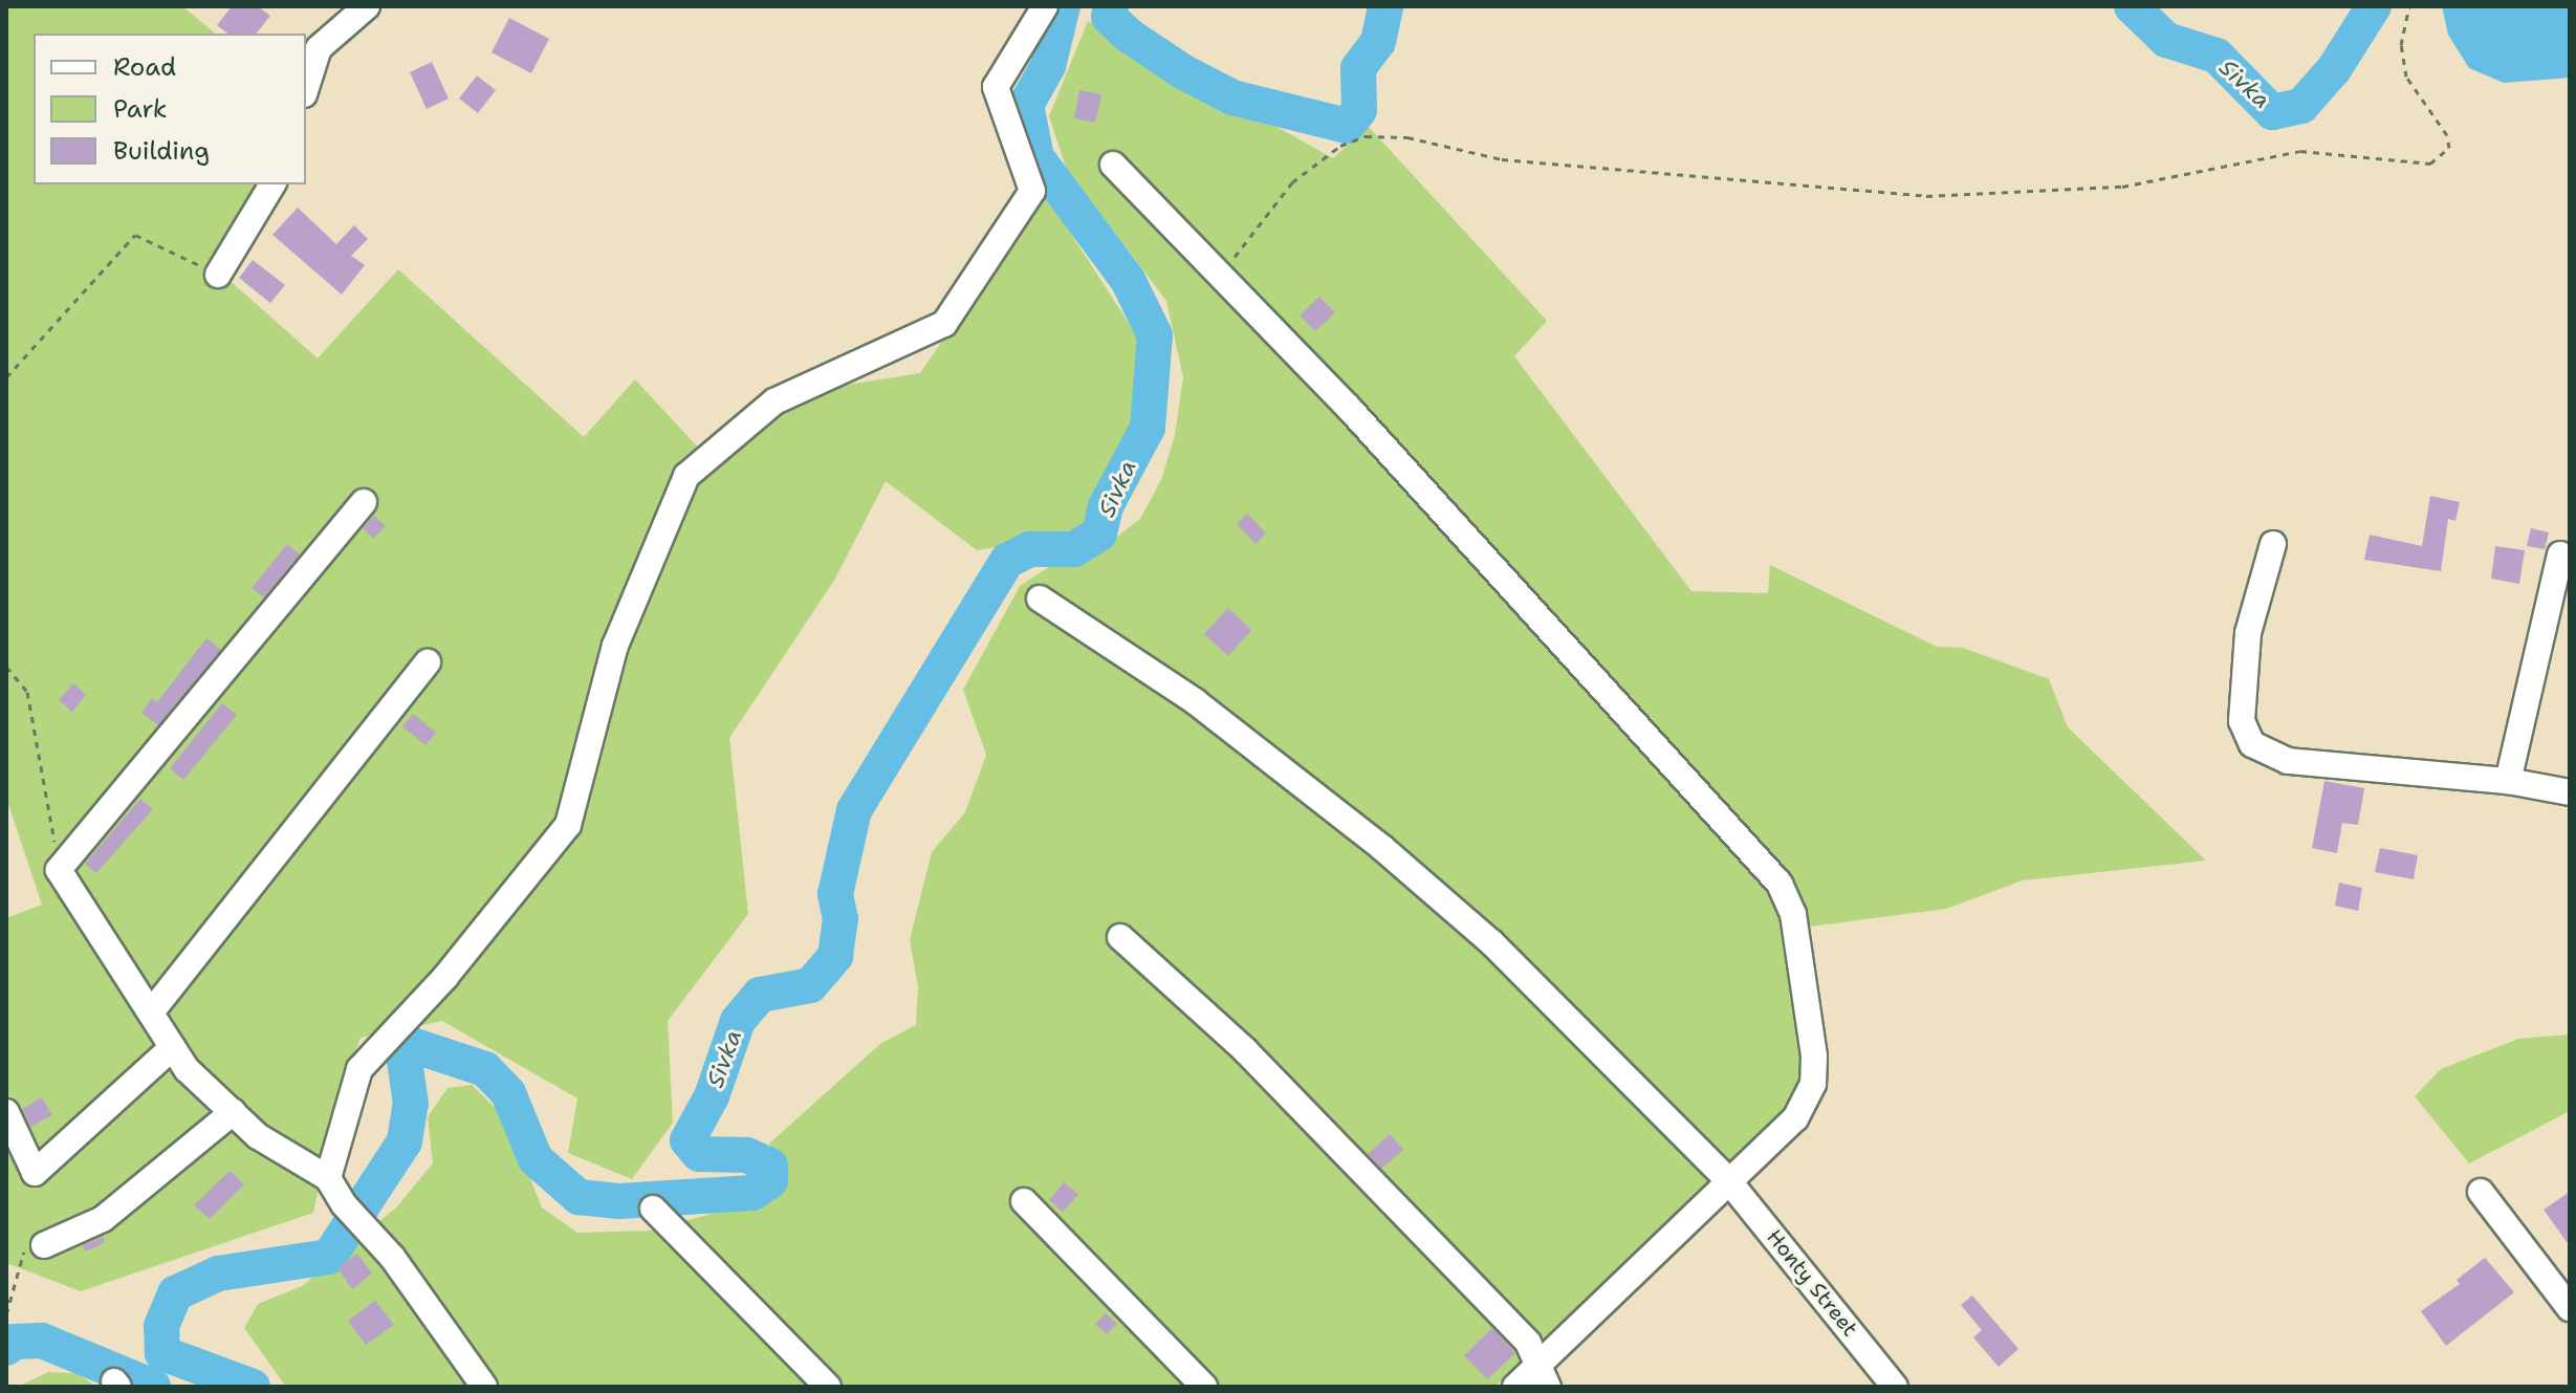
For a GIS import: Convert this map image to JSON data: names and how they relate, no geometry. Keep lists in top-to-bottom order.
{
  "streets": {
    "street": ["Honty Street"]
  },
  "water": ["Sivka"],
  "legend": ["Road", "Park", "Building"]
}
